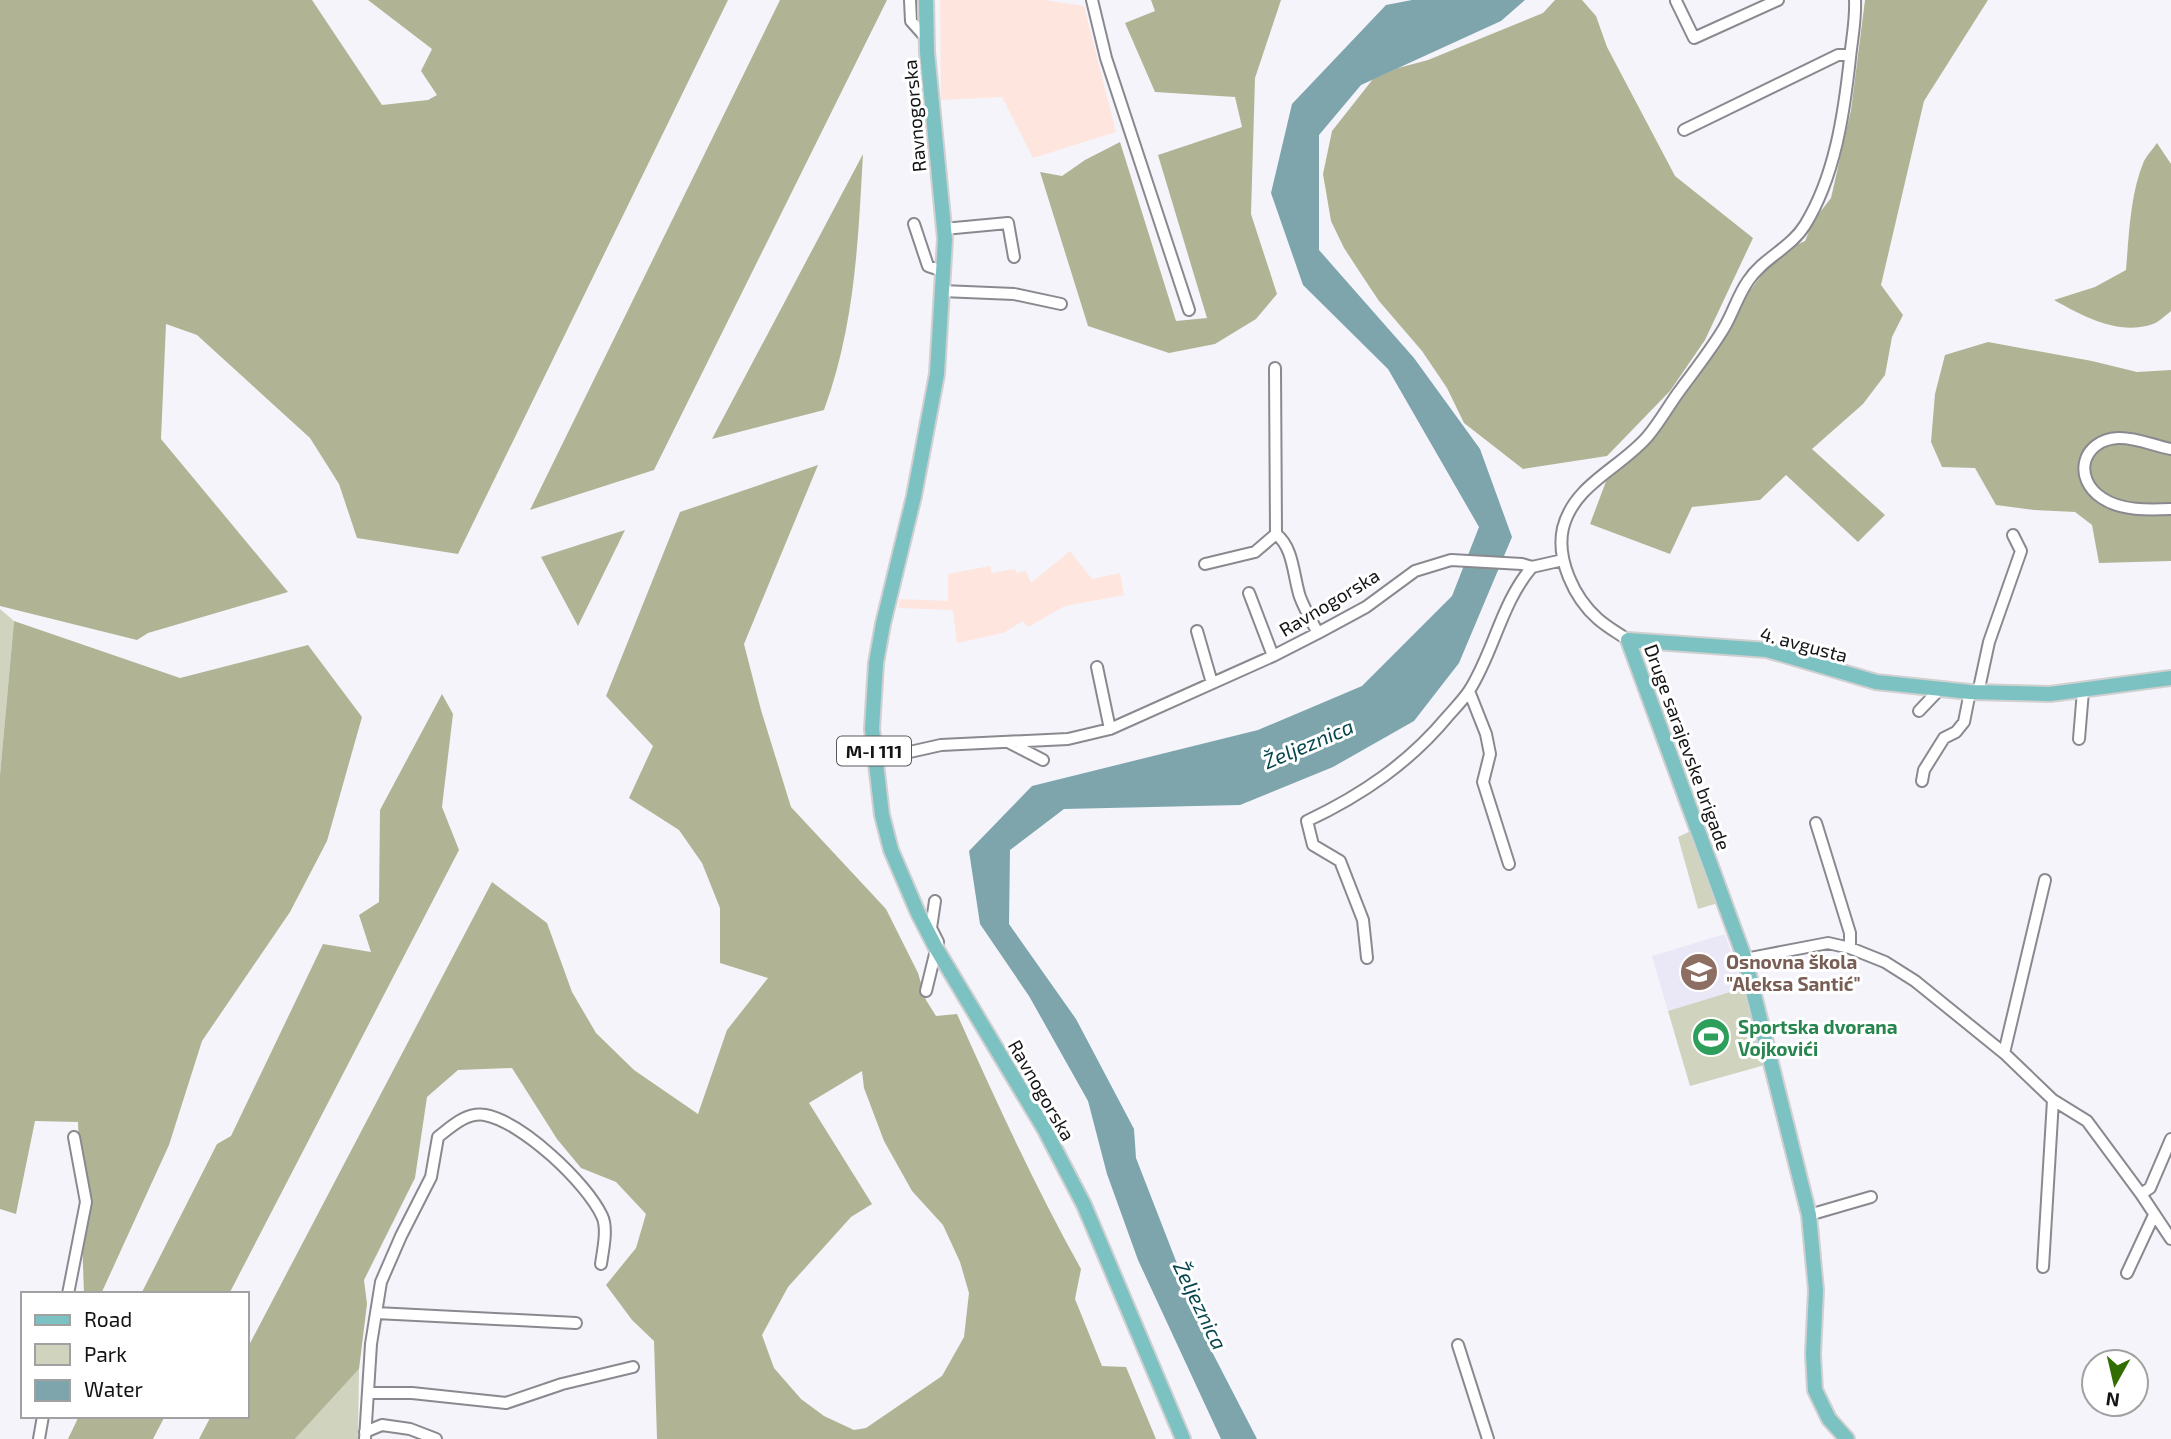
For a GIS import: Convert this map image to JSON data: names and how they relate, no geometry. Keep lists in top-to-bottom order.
{
  "streets": {
    "main road": [
      "Ravnogorska",
      "4. avgusta",
      "Druge sarajevske brigade",
      "M-I 111"
    ]
  },
  "crossings": [
    ["Ravnogorska", "Druge sarajevske brigade"],
    ["4. avgusta", "Druge sarajevske brigade"]
  ],
  "water": ["Željeznica"],
  "places": {
    "school or university": ["Osnovna škola \"Aleksa Santić\""],
    "sports": ["Sportska dvorana Vojkovići"]
  },
  "legend": ["Road", "Park", "Water"],
  "north": "bottom"
}
